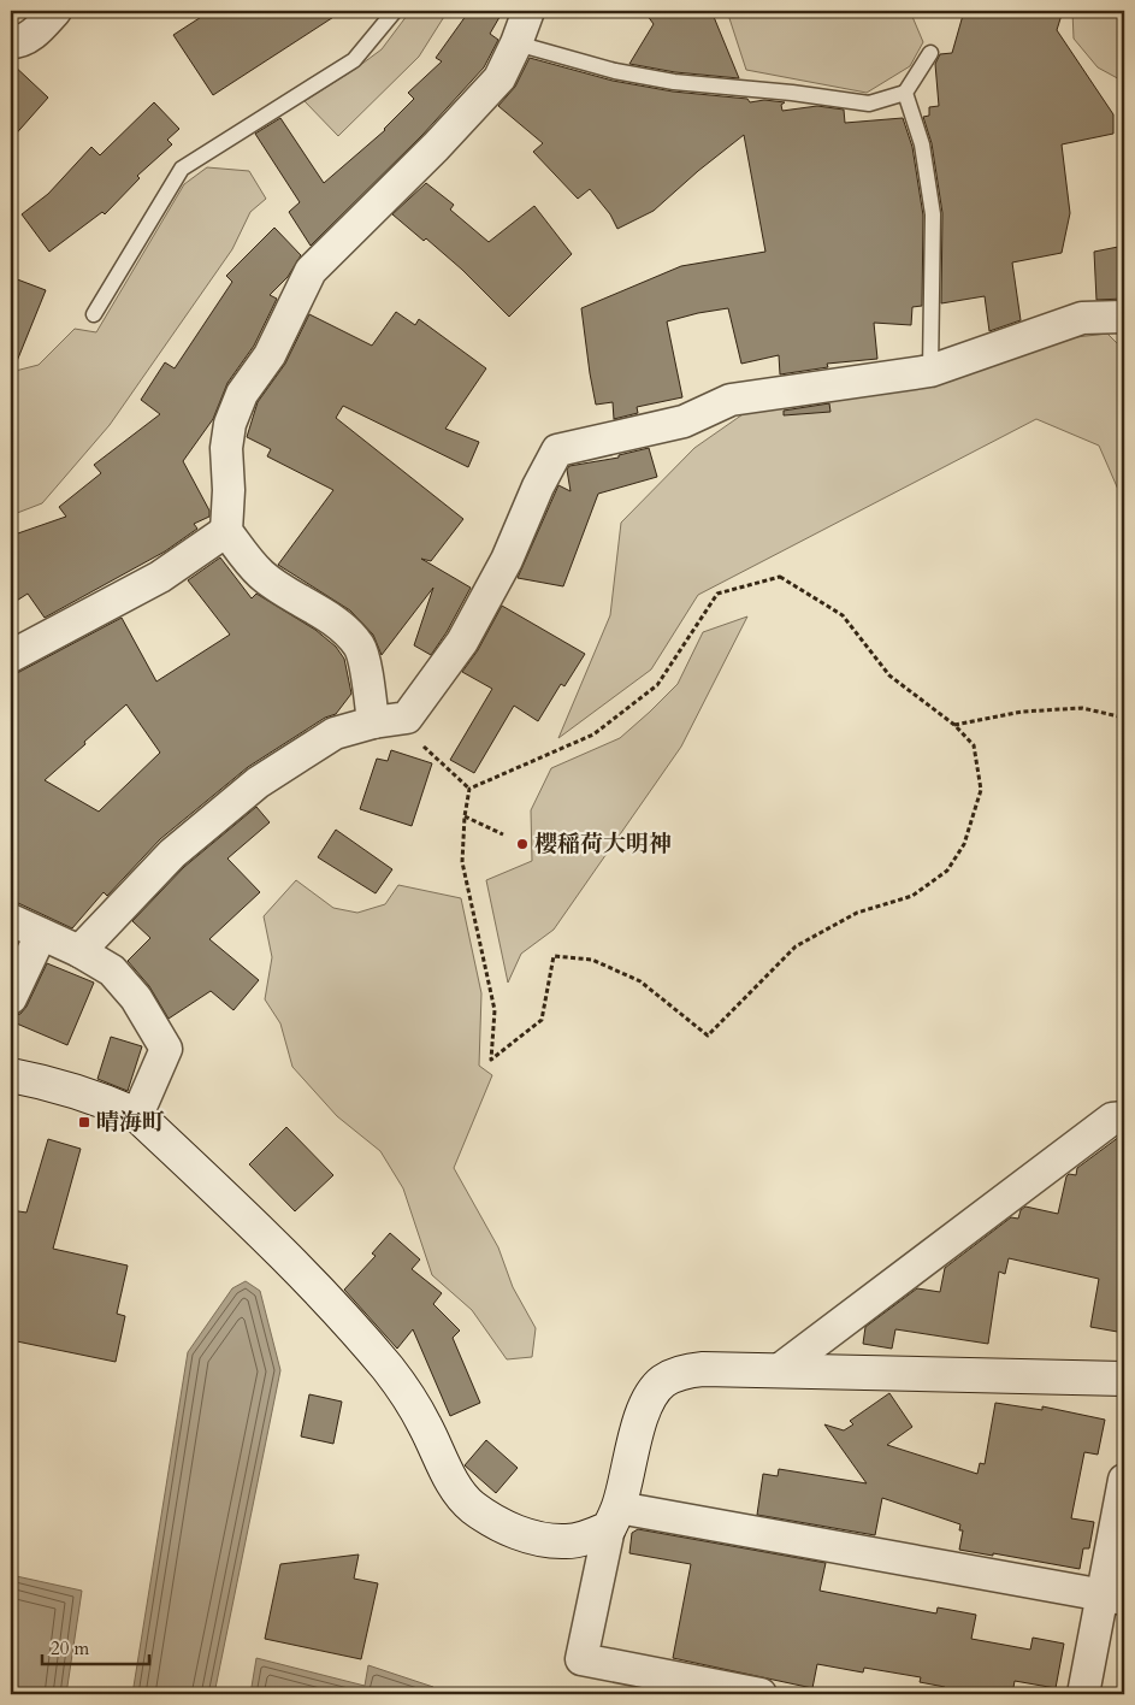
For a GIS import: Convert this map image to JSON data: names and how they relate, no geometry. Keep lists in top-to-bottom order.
{
  "places": {
    "other": ["櫻稲荷大明神"],
    "transit": ["晴海町"]
  },
  "scale_bar": "20 m"
}
